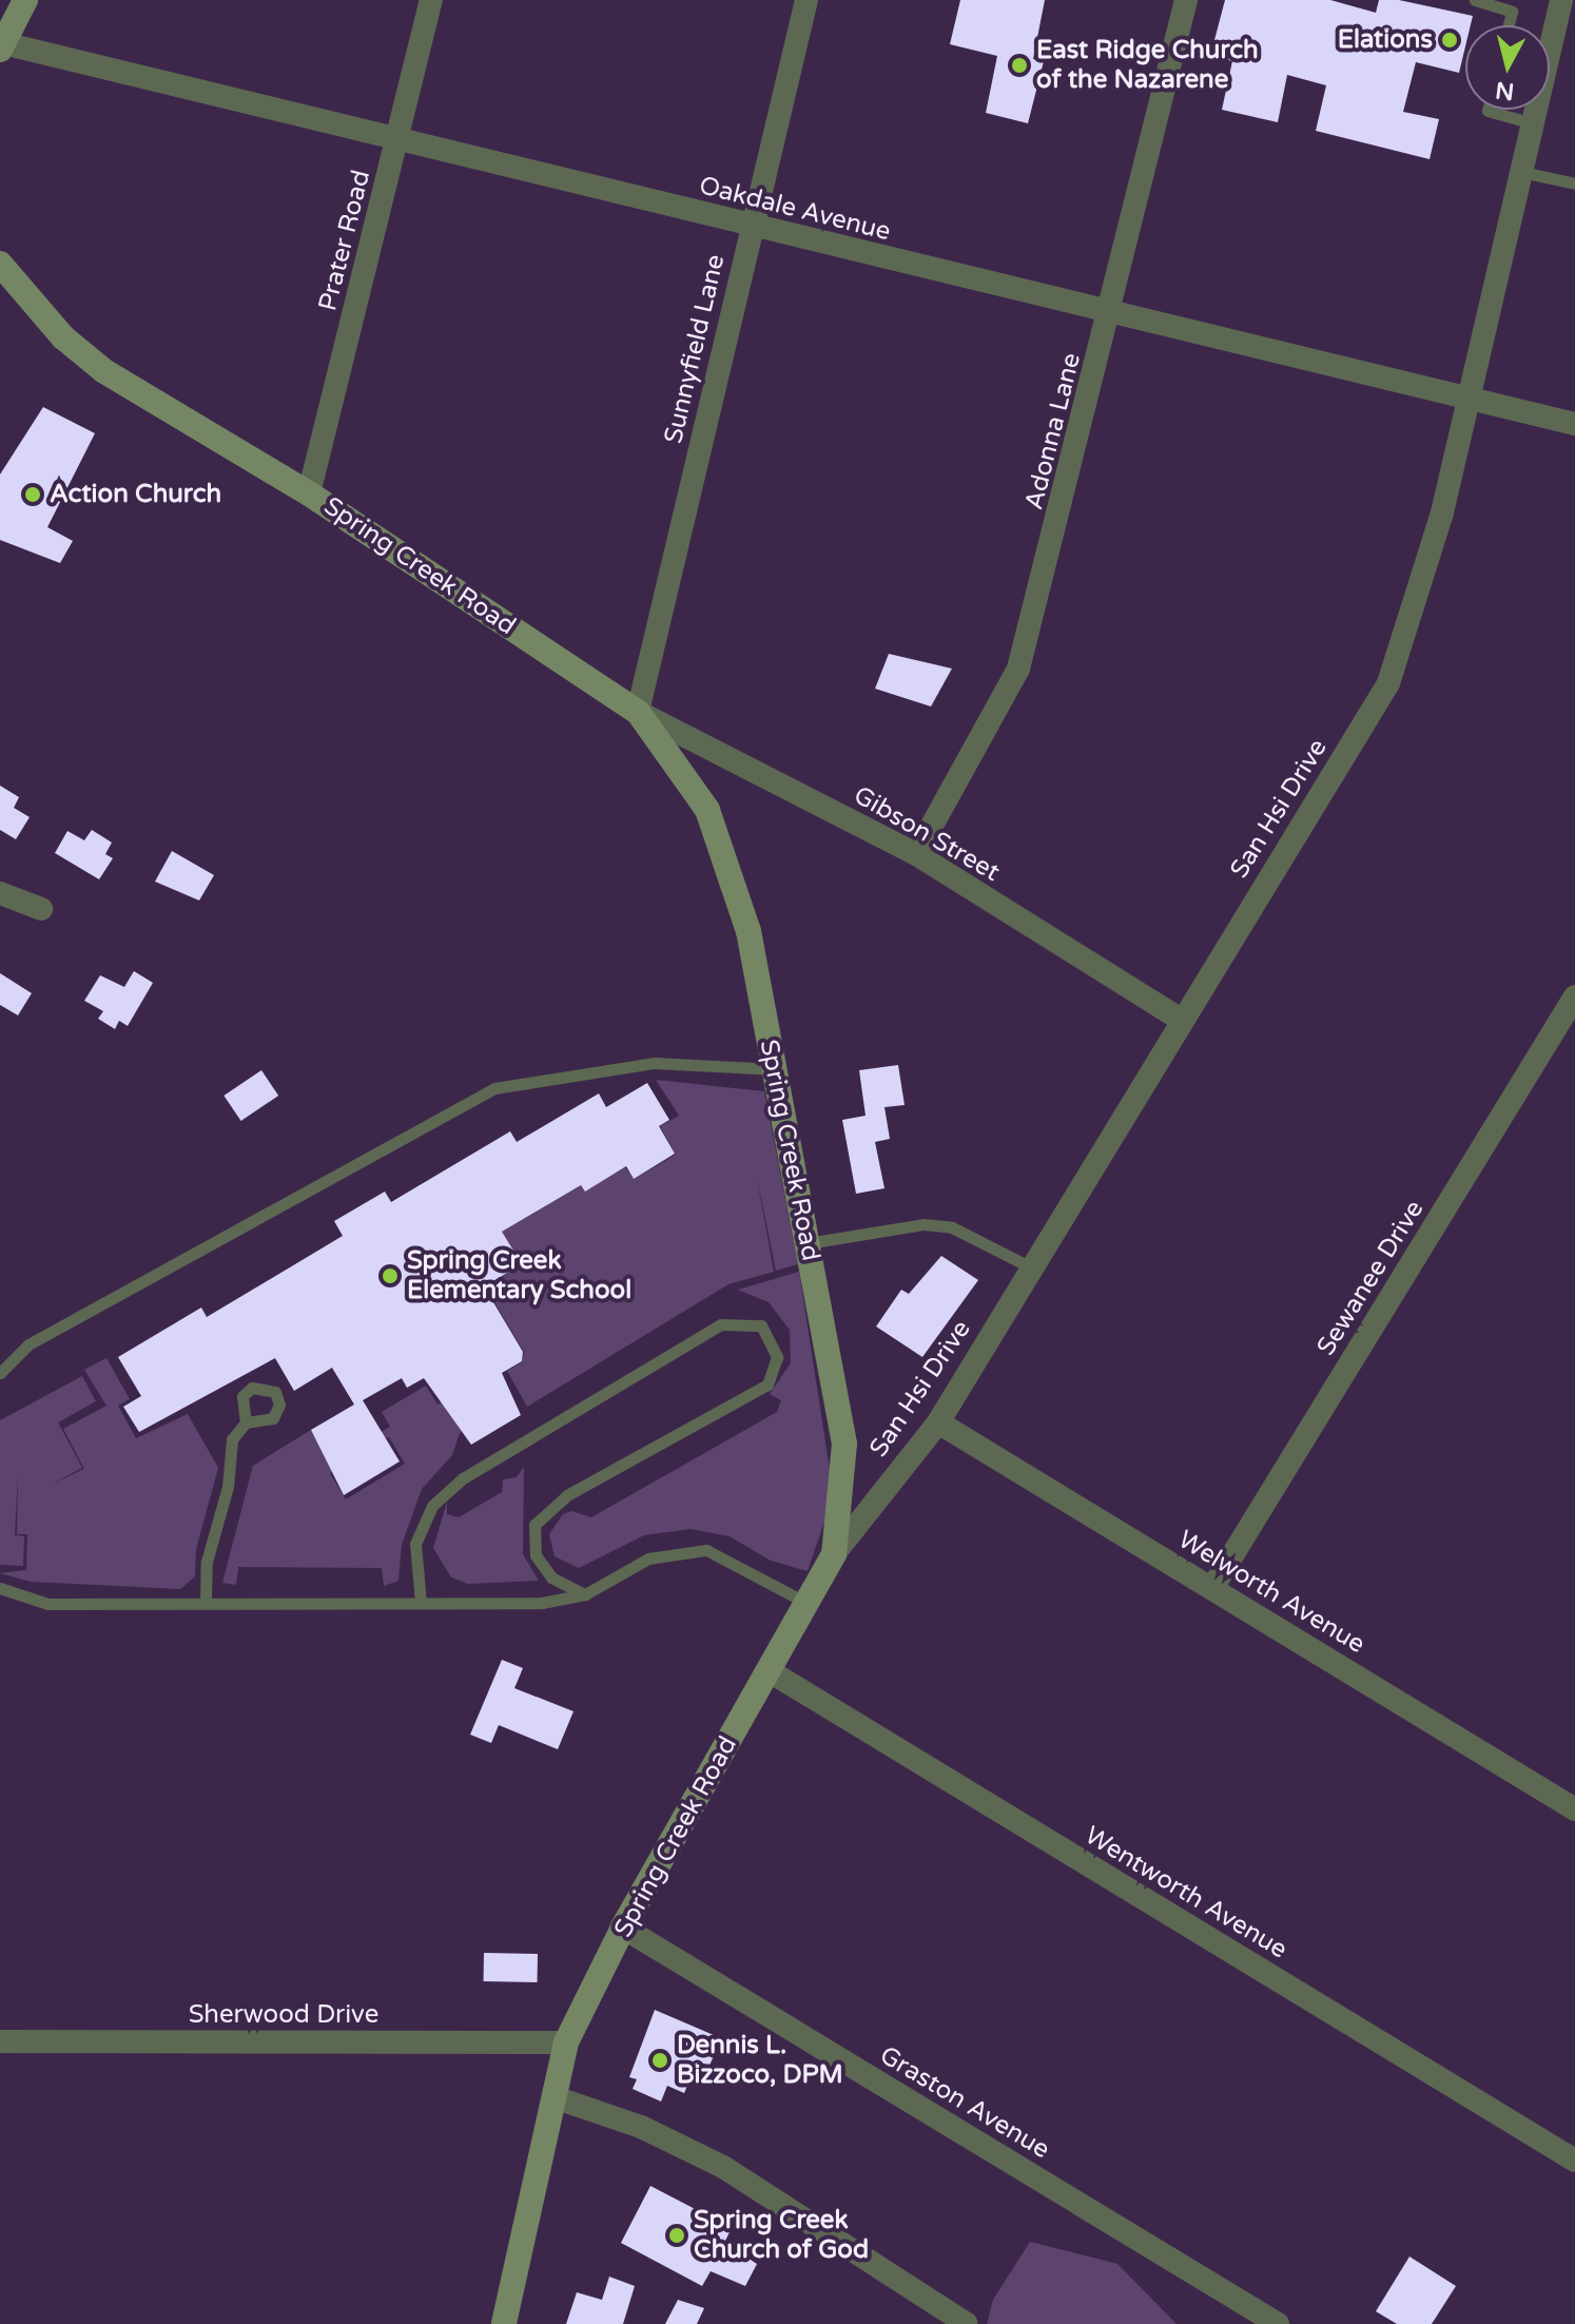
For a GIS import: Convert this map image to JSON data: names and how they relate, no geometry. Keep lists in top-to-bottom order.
{
  "streets": {
    "street": [
      "Oakdale Avenue",
      "Prater Road",
      "Sunnyfield Lane",
      "Adonna Lane",
      "Spring Creek Road",
      "San Hsi Drive",
      "Gibson Street",
      "Sewanee Drive",
      "Welworth Avenue",
      "Wentworth Avenue",
      "Sherwood Drive",
      "Graston Avenue"
    ]
  },
  "crossings": [
    ["Oakdale Avenue", "Prater Road"],
    ["Oakdale Avenue", "Sunnyfield Lane"],
    ["Oakdale Avenue", "Adonna Lane"],
    ["Oakdale Avenue", "San Hsi Drive"],
    ["Prater Road", "Spring Creek Road"],
    ["Sunnyfield Lane", "Spring Creek Road"],
    ["Sunnyfield Lane", "Gibson Street"],
    ["Adonna Lane", "Gibson Street"],
    ["Spring Creek Road", "San Hsi Drive"],
    ["Spring Creek Road", "Gibson Street"],
    ["Spring Creek Road", "Wentworth Avenue"],
    ["Spring Creek Road", "Sherwood Drive"],
    ["Spring Creek Road", "Graston Avenue"],
    ["San Hsi Drive", "Gibson Street"],
    ["San Hsi Drive", "Welworth Avenue"],
    ["Sewanee Drive", "Welworth Avenue"]
  ],
  "places": [
    "Elations",
    "East Ridge Church of the Nazarene",
    "Action Church",
    "Spring Creek Elementary School",
    "Dennis L. Bizzoco, DPM",
    "Spring Creek Church of God"
  ],
  "north": "bottom"
}
